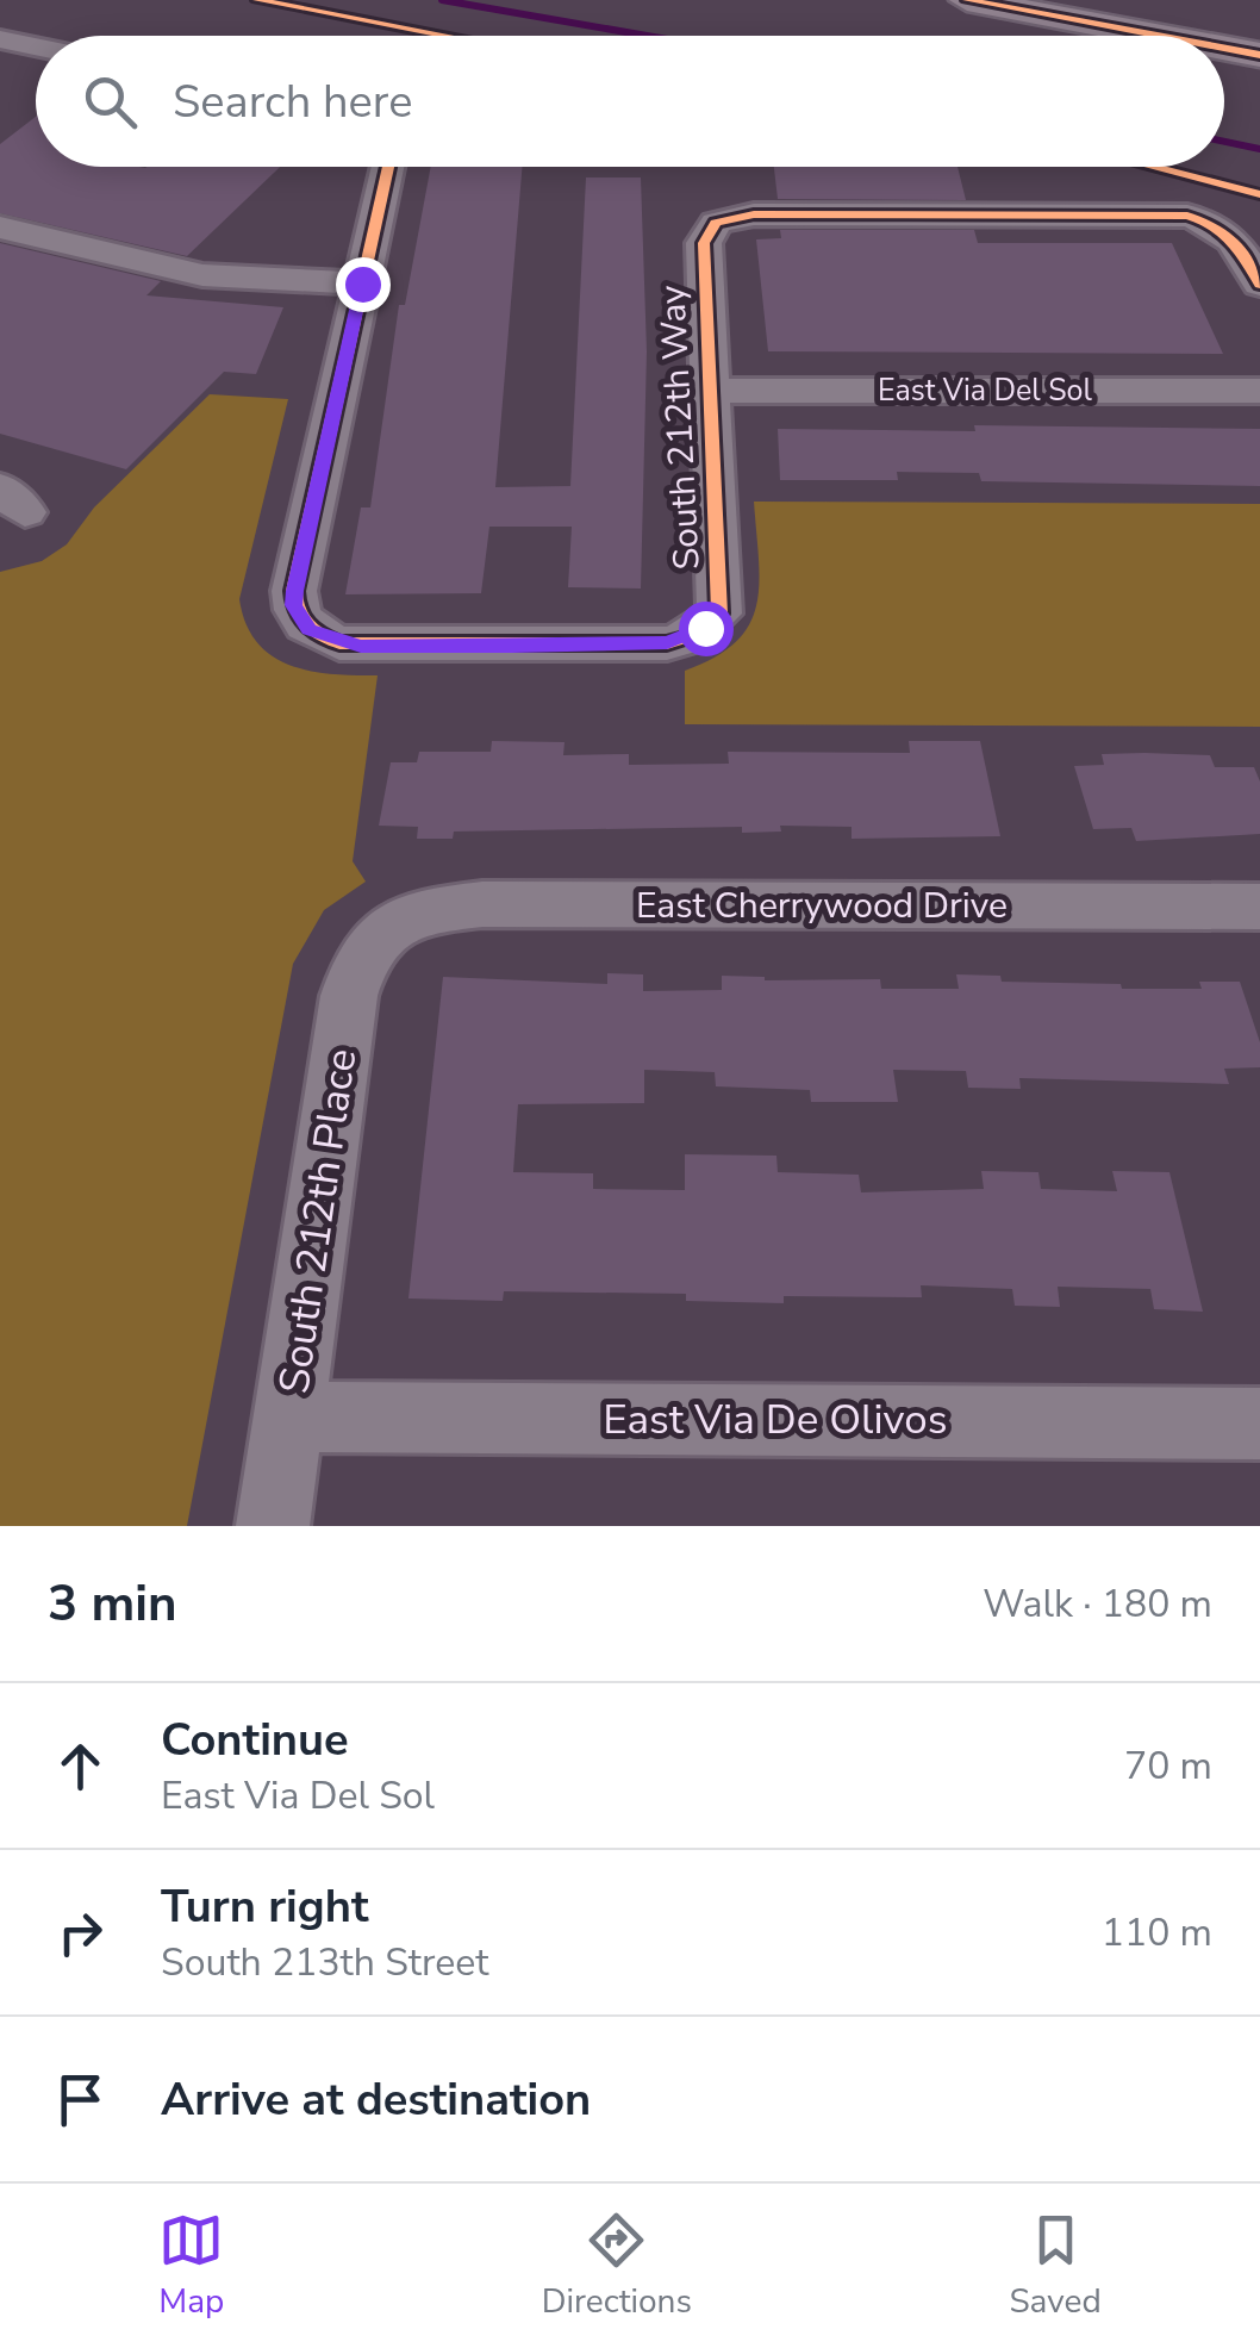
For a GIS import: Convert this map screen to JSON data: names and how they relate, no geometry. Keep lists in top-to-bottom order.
{
  "streets": {
    "street": [
      "East Via Del Sol",
      "South 212th Way",
      "East Cherrywood Drive",
      "South 212th Place",
      "East Via De Olivos"
    ]
  },
  "crossings": [
    ["East Via Del Sol", "South 212th Way"],
    ["East Cherrywood Drive", "South 212th Place"],
    ["South 212th Place", "East Via De Olivos"]
  ],
  "page": {
    "search": "Search here",
    "heading": ["3 min", "Walk · 180 m"],
    "list": [
      ["Continue", "East Via Del Sol", "70 m"],
      ["Turn right", "South 213th Street", "110 m"],
      "Arrive at destination"
    ],
    "nav": ["Map", "Directions", "Saved"]
  }
}
